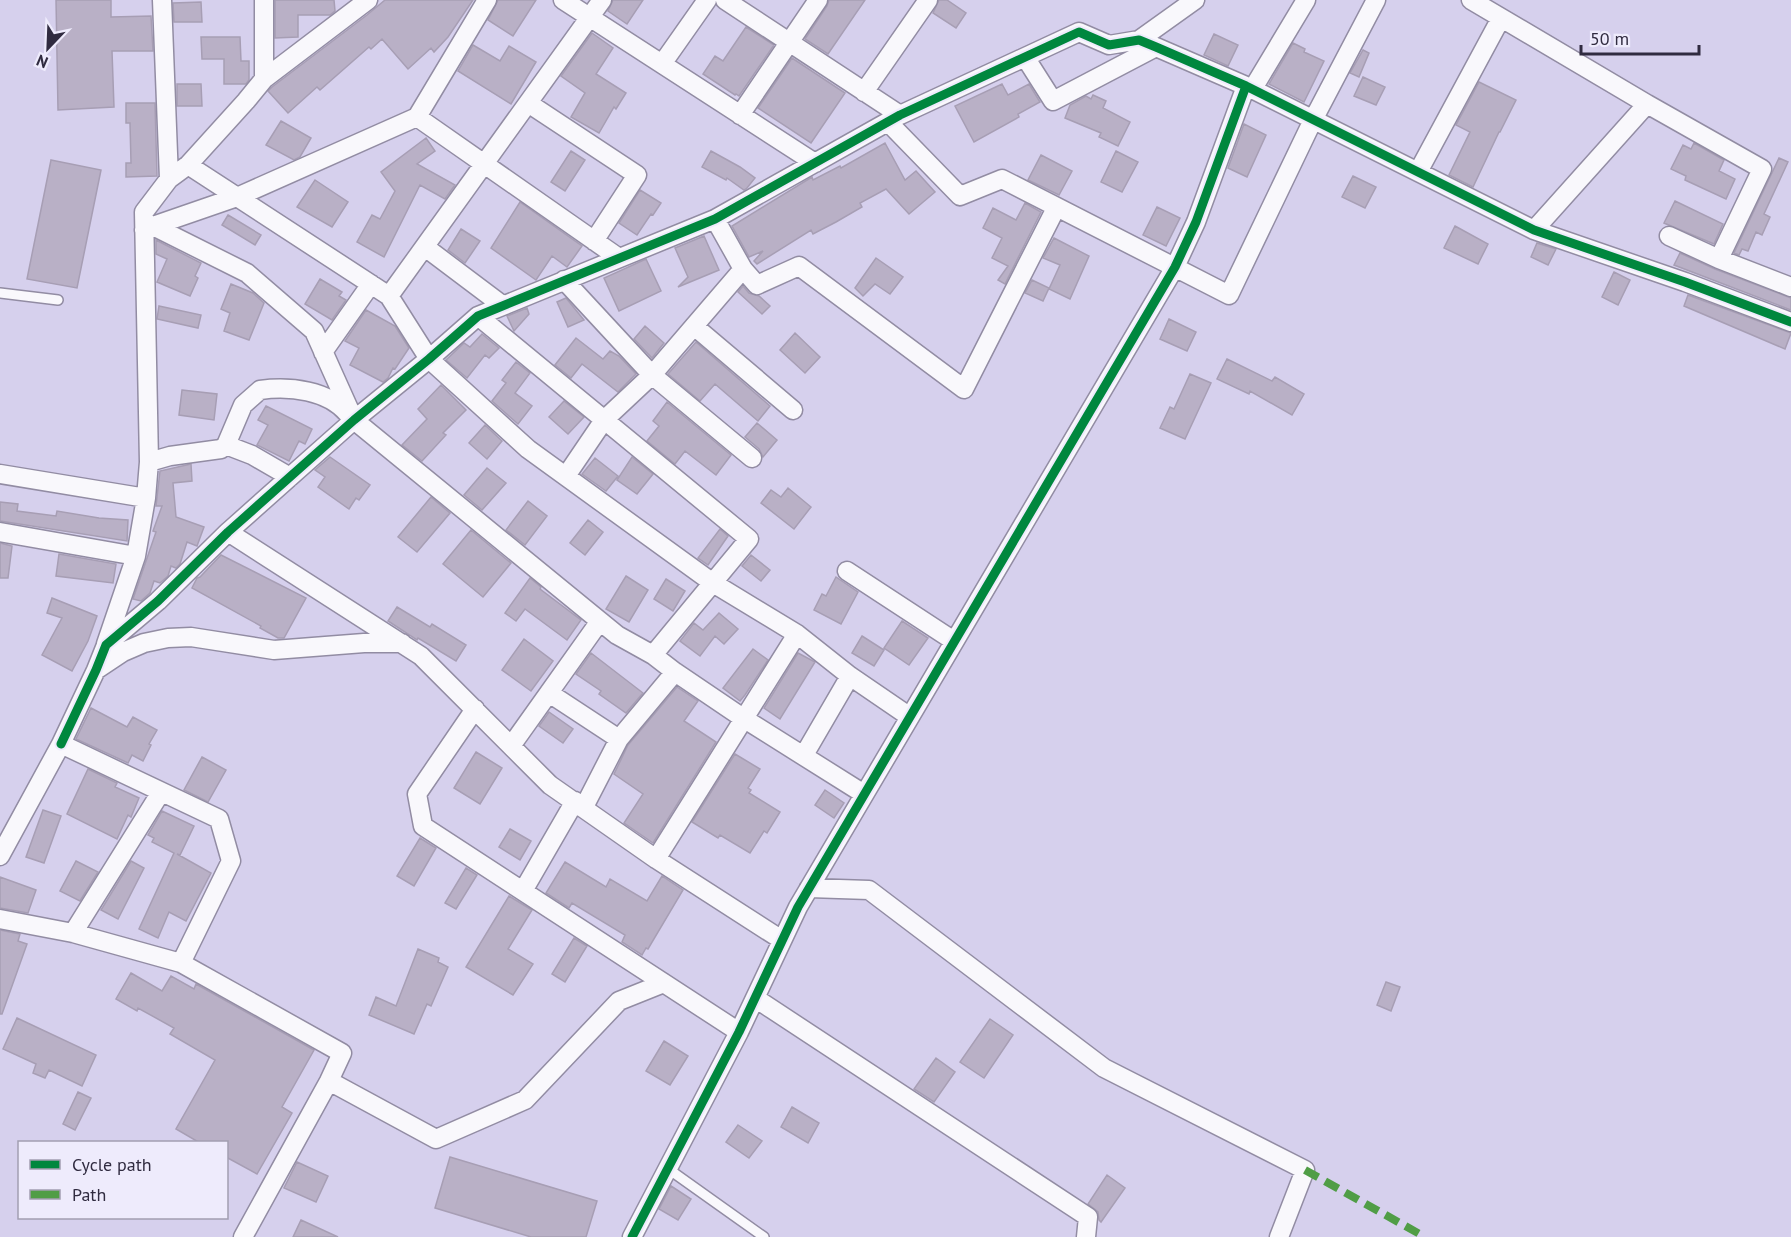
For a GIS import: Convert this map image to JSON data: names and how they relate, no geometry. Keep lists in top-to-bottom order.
{
  "legend": ["Cycle path", "Path"],
  "scale_bar": "50 m",
  "north": "bottom left"
}
